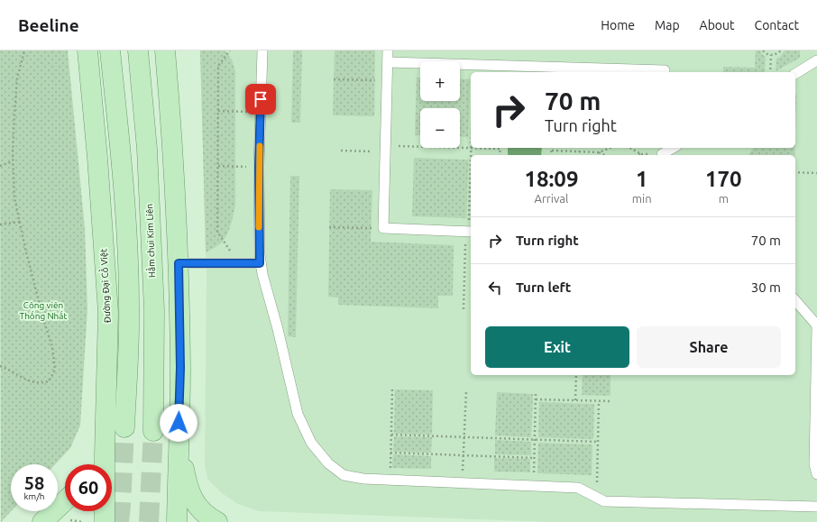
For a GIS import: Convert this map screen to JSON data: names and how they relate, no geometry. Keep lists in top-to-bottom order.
{
  "streets": {
    "main road": ["Hầm chui Kim Liên", "Đường Đại Cồ Việt"]
  },
  "parks": ["Công viên Thống Nhất"],
  "page": {
    "header": "Beeline",
    "nav": [
      "Home",
      "Map",
      "About",
      "Contact"
    ],
    "map_buttons": ["+", "−"],
    "turn": ["70 m", "Turn right"],
    "eta": [
      "18:09",
      "Arrival",
      "1",
      "min",
      "170",
      "m"
    ],
    "list": [
      {
        "name": "Turn right",
        "value": "70 m"
      },
      {
        "name": "Turn left",
        "value": "30 m"
      }
    ],
    "buttons": ["Exit", "Share"],
    "speed": "58 km/h",
    "limit": "60"
  }
}
